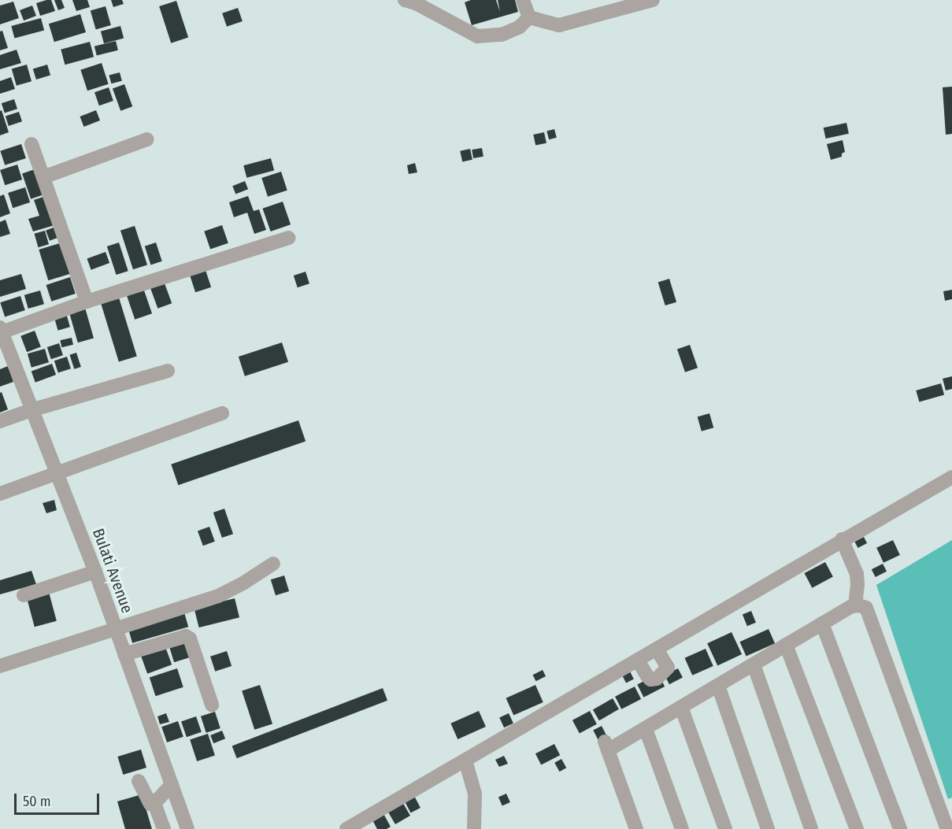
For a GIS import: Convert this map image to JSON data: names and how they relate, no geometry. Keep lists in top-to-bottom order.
{
  "streets": {
    "street": ["Bulati Avenue"]
  },
  "scale_bar": "50 m"
}
